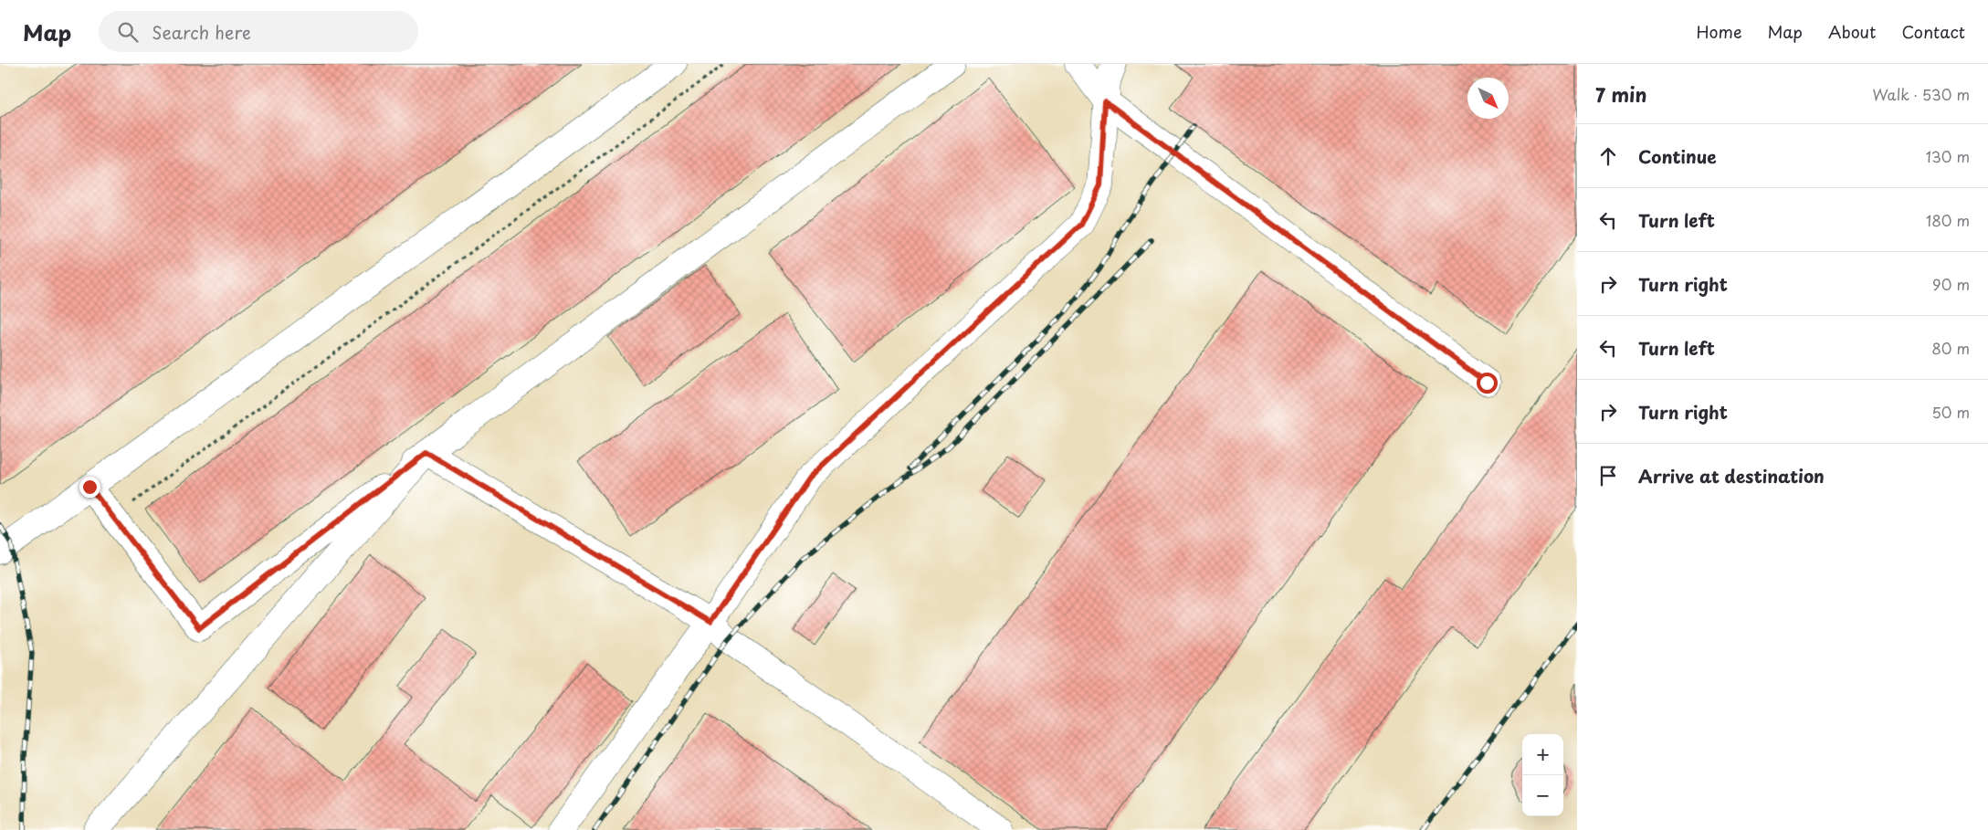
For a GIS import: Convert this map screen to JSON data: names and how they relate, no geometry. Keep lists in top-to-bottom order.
{
  "north": "bottom right",
  "page": {
    "header": "Map",
    "search": "Search here",
    "nav": [
      "Home",
      "Map",
      "About",
      "Contact"
    ],
    "heading": ["7 min", "Walk · 530 m"],
    "list": [
      ["Continue", "130 m"],
      ["Turn left", "180 m"],
      ["Turn right", "90 m"],
      ["Turn left", "80 m"],
      ["Turn right", "50 m"],
      "Arrive at destination"
    ],
    "map_buttons": ["+", "−"]
  }
}
